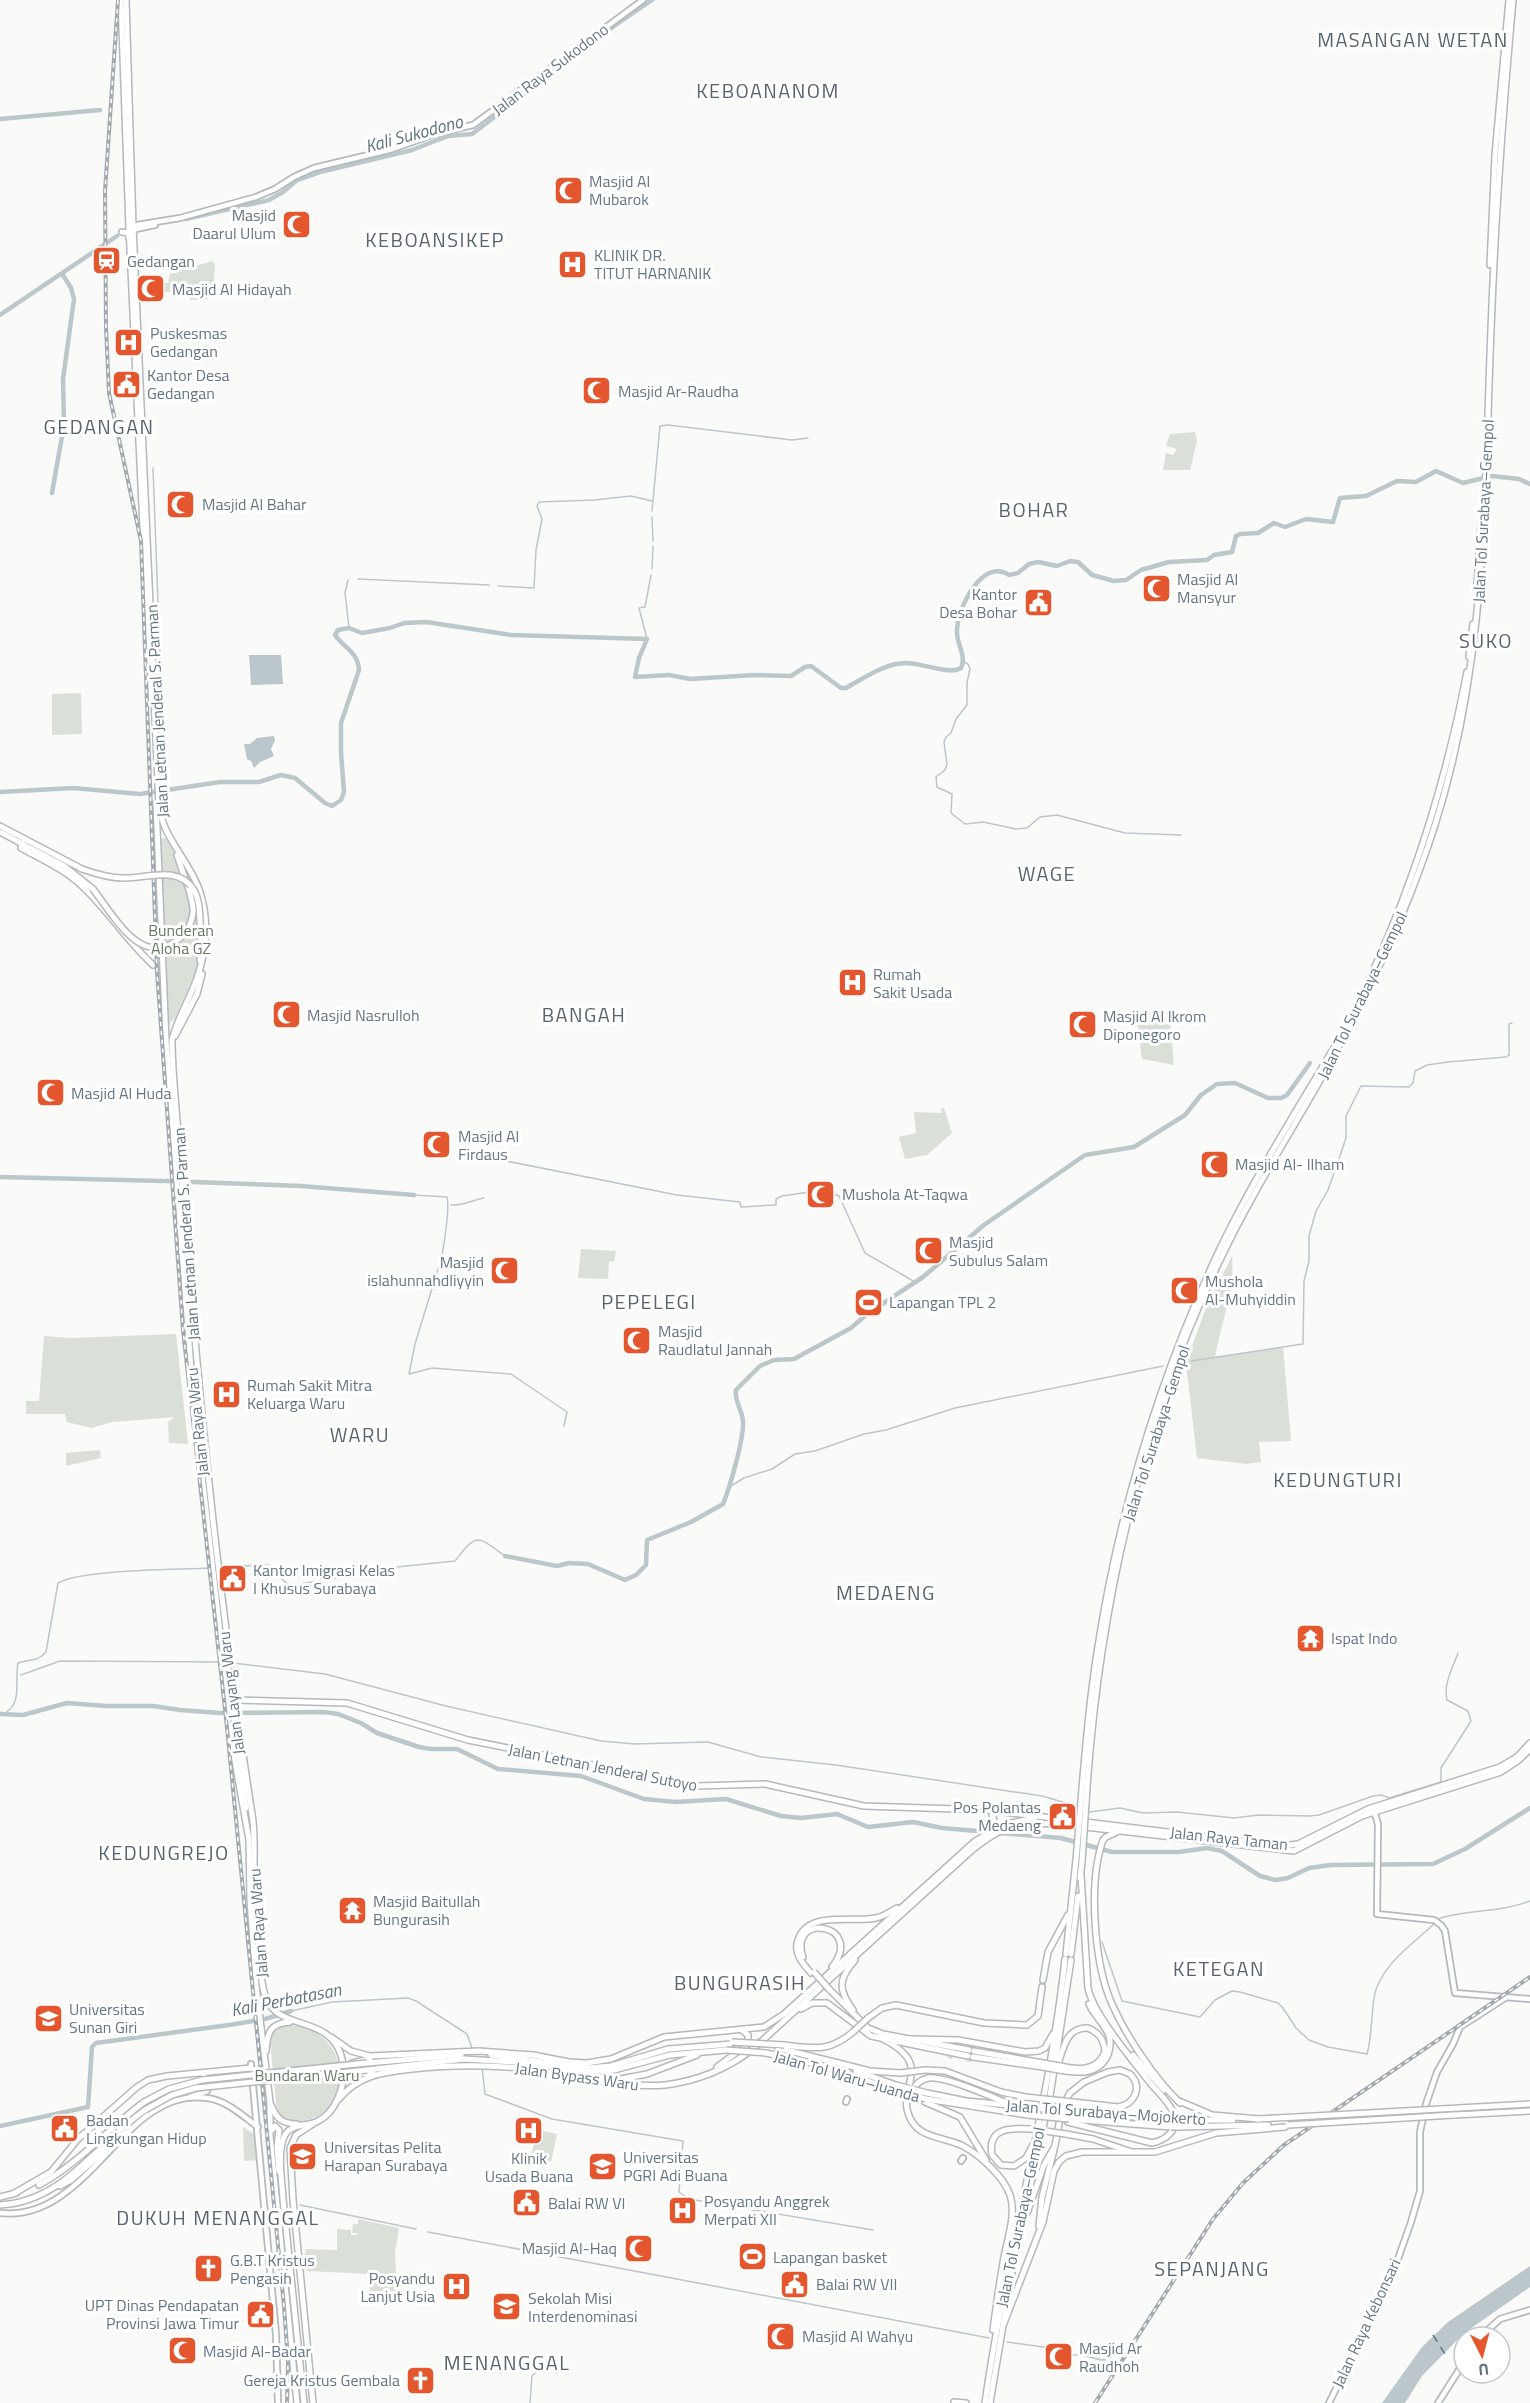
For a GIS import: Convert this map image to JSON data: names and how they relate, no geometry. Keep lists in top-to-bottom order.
{
  "streets": {
    "highway": [
      "Jalan Tol Surabaya–Gempol",
      "Jalan Letnan Jenderal S. Parman",
      "Jalan Raya Waru",
      "Jalan Layang Waru",
      "Jalan Letnan Jenderal Sutoyo",
      "Jalan Raya Taman",
      "Jalan Bypass Waru",
      "Jalan Tol Waru–Juanda",
      "Jalan Tol Surabaya–Mojokerto"
    ],
    "main road": ["Jalan Raya Sukodono", "Jalan Raya Kebonsari"]
  },
  "crossings": [
    ["Jalan Letnan Jenderal S. Parman", "Jalan Raya Waru"],
    ["Jalan Raya Waru", "Jalan Layang Waru"],
    ["Jalan Raya Waru", "Jalan Bypass Waru"],
    ["Jalan Letnan Jenderal Sutoyo", "Jalan Raya Taman"],
    ["Jalan Letnan Jenderal Sutoyo", "Jalan Bypass Waru"],
    ["Jalan Raya Taman", "Jalan Bypass Waru"],
    ["Jalan Bypass Waru", "Jalan Tol Waru–Juanda"],
    ["Jalan Tol Waru–Juanda", "Jalan Tol Surabaya–Mojokerto"]
  ],
  "districts": [
    "MASANGAN WETAN",
    "KEBOANANOM",
    "KEBOANSIKEP",
    "GEDANGAN",
    "BOHAR",
    "SUKO",
    "WAGE",
    "BANGAH",
    "PEPELEGI",
    "WARU",
    "KEDUNGTURI",
    "MEDAENG",
    "KEDUNGREJO",
    "KETEGAN",
    "BUNGURASIH",
    "DUKUH MENANGGAL",
    "SEPANJANG",
    "MENANGGAL"
  ],
  "water": ["Kali Sukodono", "Kali Perbatasan"],
  "parks": ["Bunderan Aloha GZ", "Bundaran Waru"],
  "places": {
    "mosque": [
      "Masjid Al Mubarok",
      "Masjid Daarul Ulum",
      "Masjid Al Hidayah",
      "Masjid Ar-Raudha",
      "Masjid Al Bahar",
      "Masjid Al Mansyur",
      "Masjid Nasrulloh",
      "Masjid Al Ikrom Diponegoro",
      "Masjid Al Huda",
      "Masjid Al Firdaus",
      "Masjid Al- Ilham",
      "Mushola At-Taqwa",
      "Masjid Subulus Salam",
      "Masjid islahunnahdliyyin",
      "Mushola Al-Muhyiddin",
      "Masjid Raudlatul Jannah",
      "Masjid Al-Haq",
      "Masjid Al Wahyu",
      "Masjid Al-Badar",
      "Masjid Ar Raudhoh"
    ],
    "station": ["Gedangan"],
    "hospital": [
      "KLINIK DR. TITUT HARNANIK",
      "Puskesmas Gedangan",
      "Rumah Sakit Usada",
      "Rumah Sakit Mitra Keluarga Waru",
      "Klinik Usada Buana",
      "Posyandu Anggrek Merpati XII",
      "Posyandu Lanjut Usia"
    ],
    "public building": [
      "Kantor Desa Gedangan",
      "Kantor Desa Bohar",
      "Kantor Imigrasi Kelas I Khusus Surabaya",
      "Pos Polantas Medaeng",
      "Badan Lingkungan Hidup",
      "Balai RW VI",
      "Balai RW VII",
      "UPT Dinas Pendapatan Provinsi Jawa Timur"
    ],
    "sports": ["Lapangan TPL 2", "Lapangan basket"],
    "temple": ["Ispat Indo", "Masjid Baitullah Bungurasih"],
    "school or university": [
      "Universitas Sunan Giri",
      "Universitas Pelita Harapan Surabaya",
      "Universitas PGRI Adi Buana",
      "Sekolah Misi Interdenominasi"
    ],
    "church": ["G.B.T Kristus Pengasih", "Gereja Kristus Gembala"]
  },
  "north": "bottom"
}
